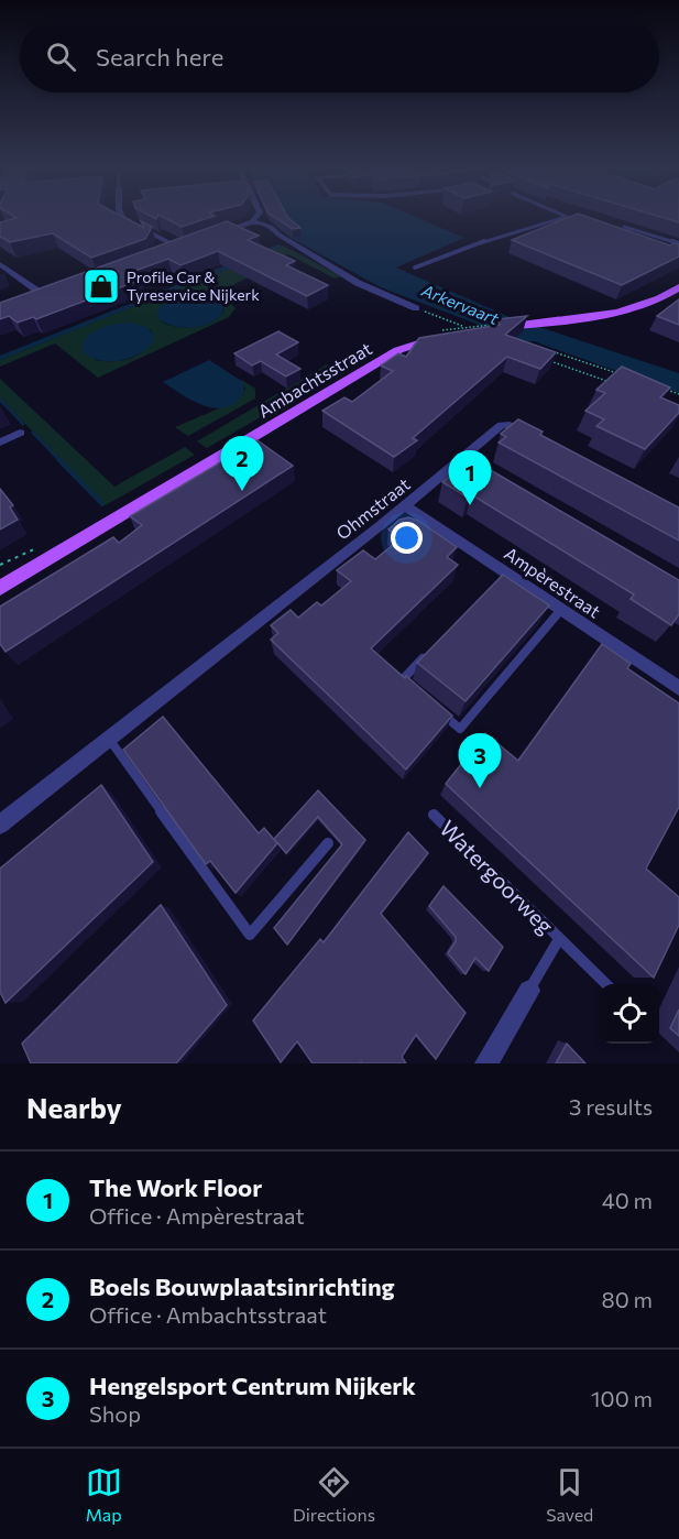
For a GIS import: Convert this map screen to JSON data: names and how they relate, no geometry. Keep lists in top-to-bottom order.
{
  "streets": {
    "main road": ["Ambachtsstraat"],
    "street": ["Ohmstraat", "Ampèrestraat", "Watergoorweg"]
  },
  "crossings": [
    ["Ohmstraat", "Ampèrestraat"]
  ],
  "water": ["Arkervaart"],
  "places": {
    "shop": ["Profile Car & Tyreservice Nijkerk"]
  },
  "page": {
    "search": "Search here",
    "pins": ["2", "1", "3"],
    "heading": ["Nearby", "3 results"],
    "list": [
      {
        "mark": "1",
        "name": "The Work Floor",
        "note": "Office · Ampèrestraat",
        "value": "40 m"
      },
      {
        "mark": "2",
        "name": "Boels Bouwplaatsinrichting",
        "note": "Office · Ambachtsstraat",
        "value": "80 m"
      },
      {
        "mark": "3",
        "name": "Hengelsport Centrum Nijkerk",
        "note": "Shop",
        "value": "100 m"
      }
    ],
    "nav": ["Map", "Directions", "Saved"]
  }
}
